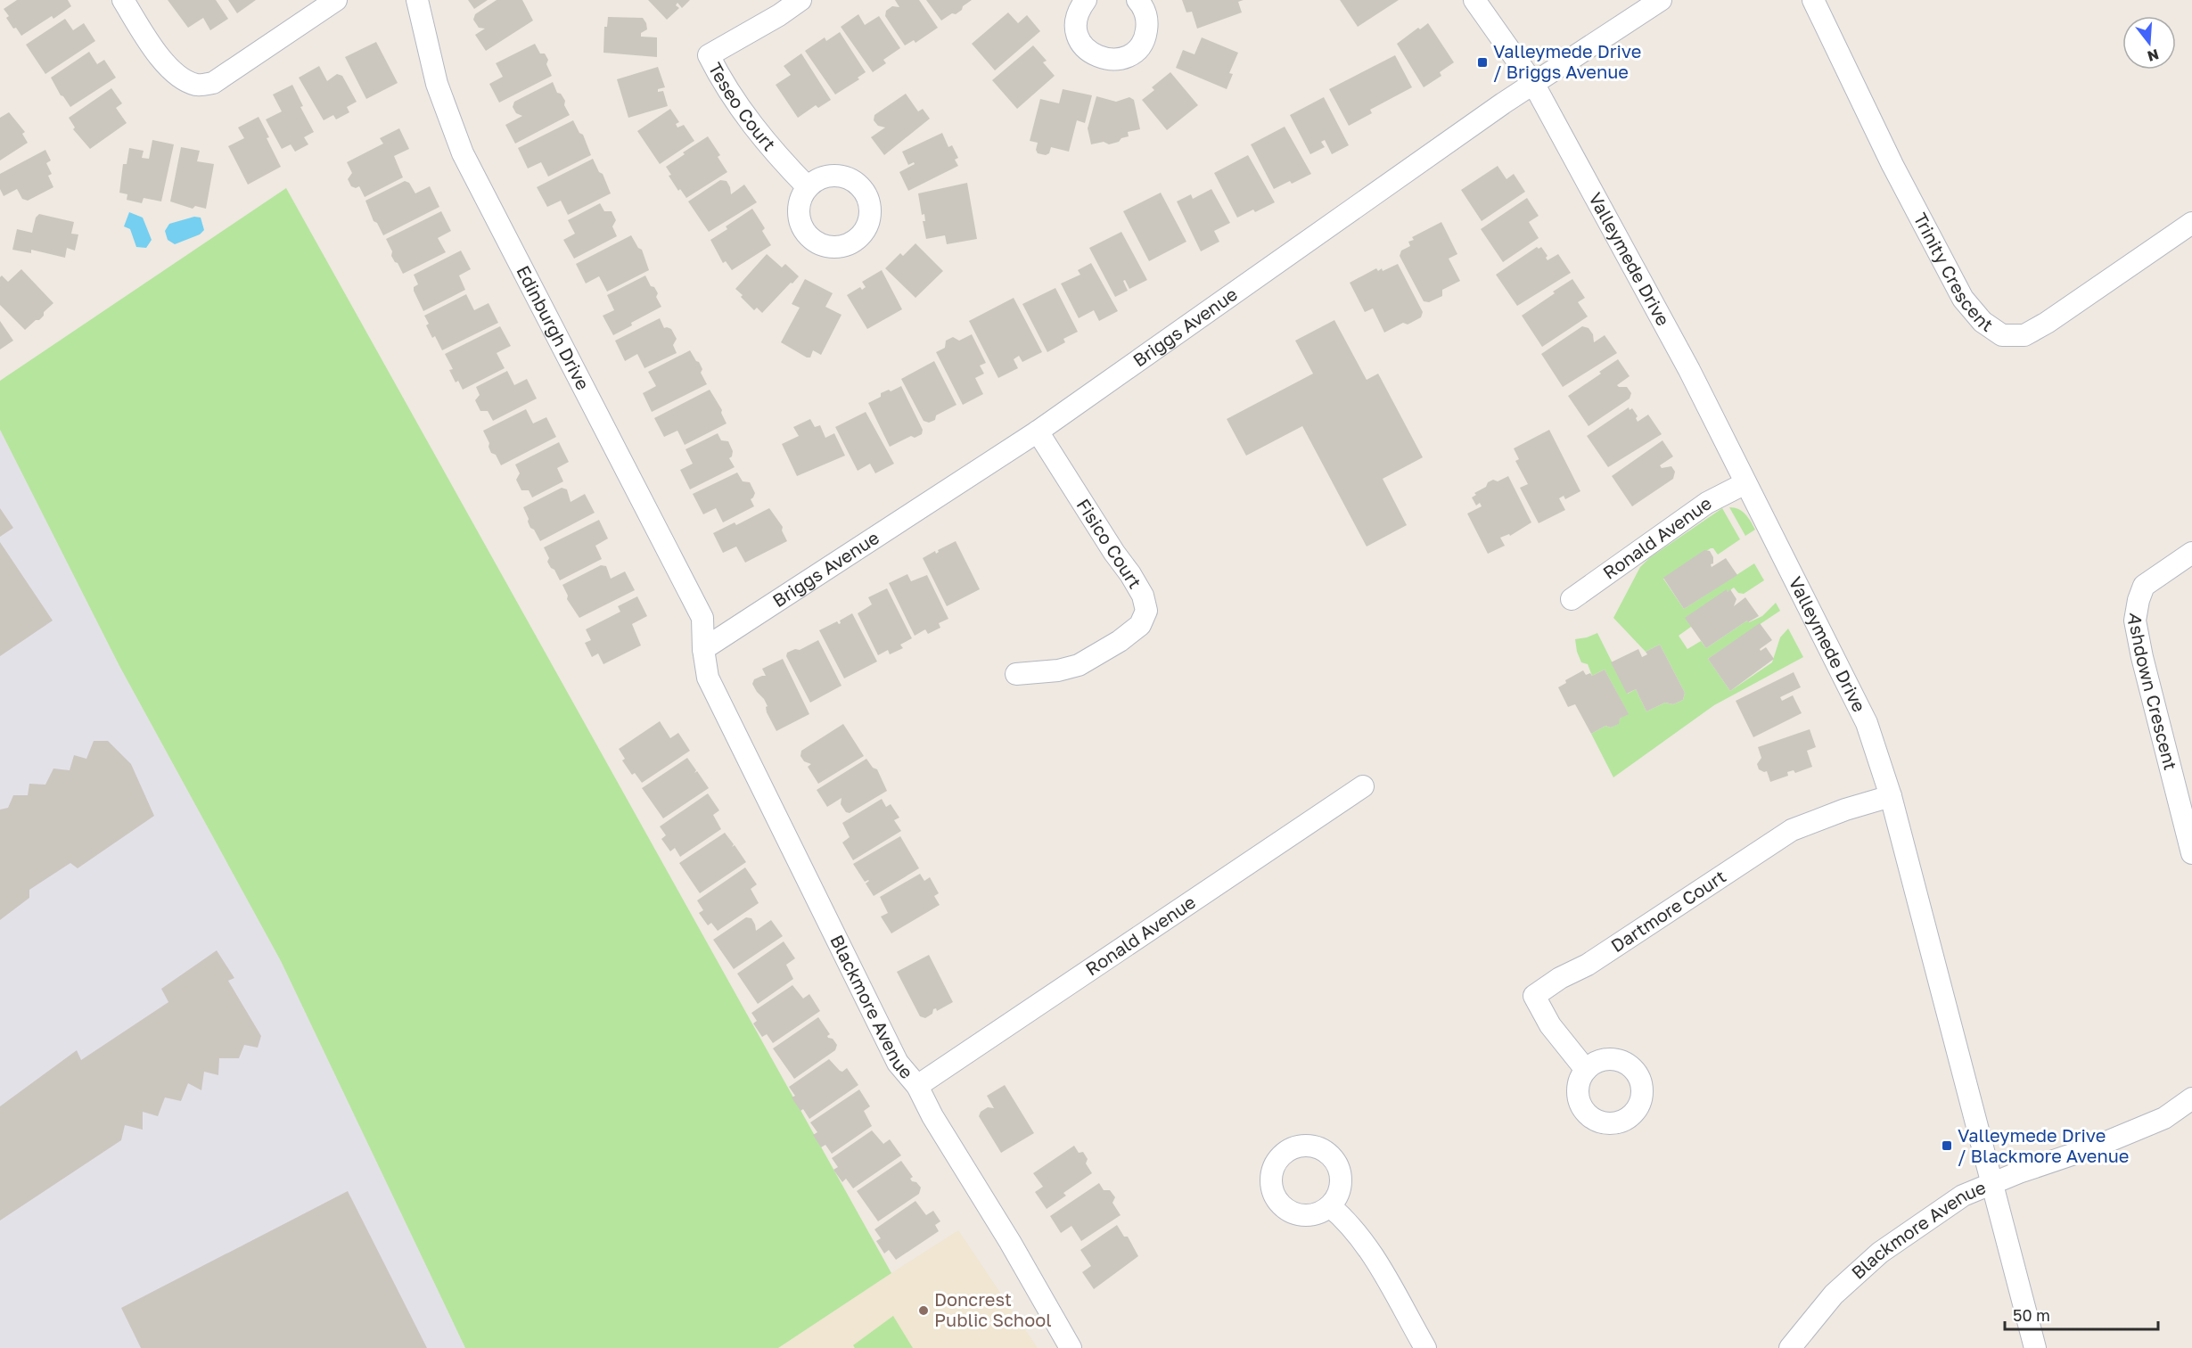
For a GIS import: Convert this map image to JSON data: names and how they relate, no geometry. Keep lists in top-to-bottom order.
{
  "streets": {
    "street": [
      "Teseo Court",
      "Valleymede Drive",
      "Trinity Crescent",
      "Briggs Avenue",
      "Edinburgh Drive",
      "Ronald Avenue",
      "Fisico Court",
      "Ashdown Crescent",
      "Dartmore Court",
      "Blackmore Avenue"
    ]
  },
  "crossings": [
    ["Valleymede Drive", "Briggs Avenue"],
    ["Valleymede Drive", "Ronald Avenue"],
    ["Valleymede Drive", "Dartmore Court"],
    ["Valleymede Drive", "Blackmore Avenue"],
    ["Briggs Avenue", "Edinburgh Drive"],
    ["Briggs Avenue", "Fisico Court"],
    ["Briggs Avenue", "Blackmore Avenue"],
    ["Edinburgh Drive", "Blackmore Avenue"],
    ["Ronald Avenue", "Blackmore Avenue"]
  ],
  "places": {
    "transit": ["Valleymede Drive / Briggs Avenue", "Valleymede Drive / Blackmore Avenue"],
    "other": ["Doncrest Public School"]
  },
  "scale_bar": "50 m",
  "north": "bottom"
}
